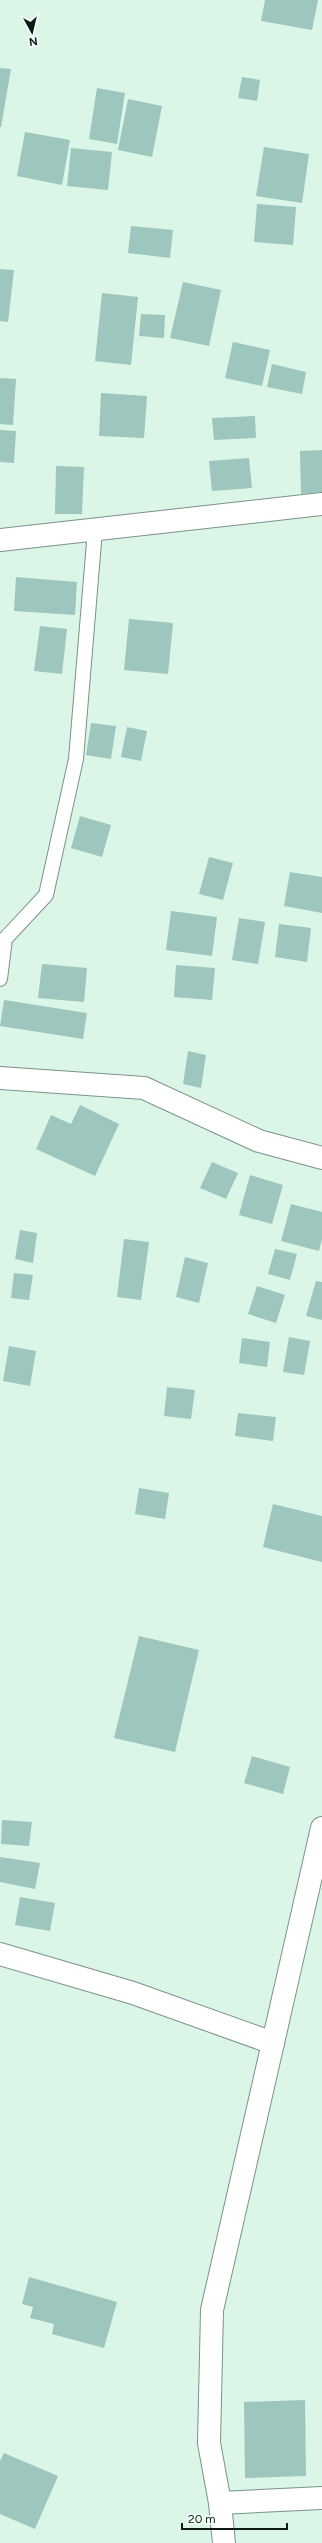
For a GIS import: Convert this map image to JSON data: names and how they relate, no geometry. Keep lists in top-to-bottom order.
{
  "scale_bar": "20 m",
  "north": "bottom"
}
